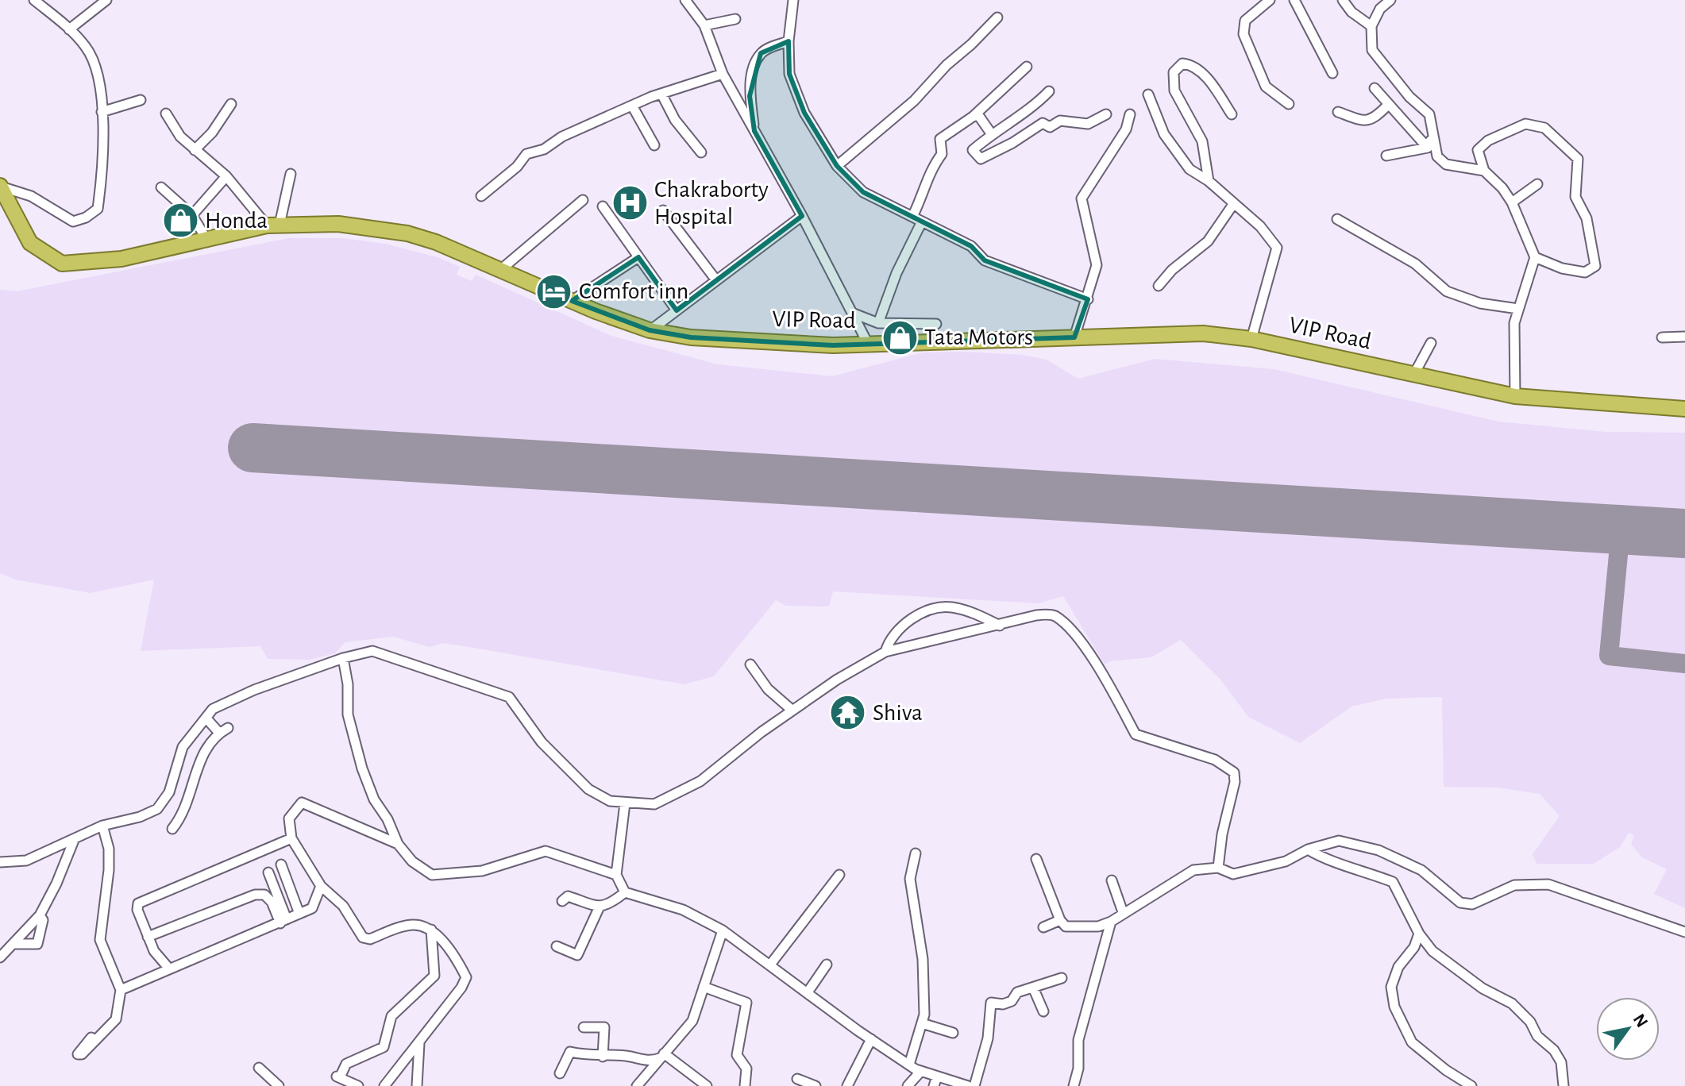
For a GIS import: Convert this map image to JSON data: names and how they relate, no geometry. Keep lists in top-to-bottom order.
{
  "streets": {
    "highway": ["VIP Road"]
  },
  "places": {
    "hospital": ["Chakraborty Hospital"],
    "shop": ["Honda", "Tata Motors"],
    "hotel": ["Comfort inn"],
    "temple": ["Shiva"]
  },
  "north": "top right"
}
